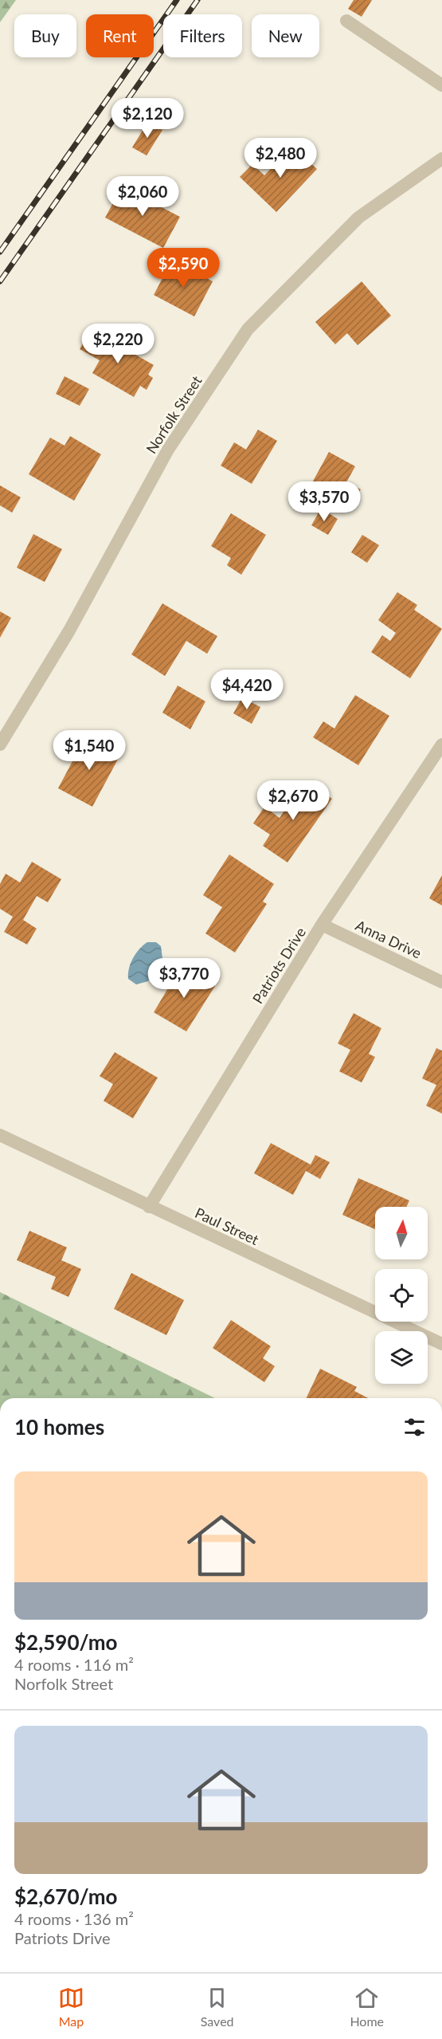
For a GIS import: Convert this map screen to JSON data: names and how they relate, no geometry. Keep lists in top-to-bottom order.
{
  "streets": {
    "street": [
      "Norfolk Street",
      "Anna Drive",
      "Patriots Drive",
      "Paul Street"
    ]
  },
  "crossings": [
    ["Anna Drive", "Patriots Drive"],
    ["Patriots Drive", "Paul Street"]
  ],
  "north": "top",
  "page": {
    "chip": [
      "Buy",
      "Rent",
      "Filters",
      "New"
    ],
    "price": [
      "$2,120",
      "$2,480",
      "$2,060",
      "$2,590",
      "$2,220",
      "$3,570",
      "$4,420",
      "$1,540",
      "$2,670",
      "$3,770"
    ],
    "heading": "10 homes",
    "list": [
      {
        "name": "$2,590/mo",
        "note": "4 rooms · 116 m² · Norfolk Street"
      },
      {
        "name": "$2,670/mo",
        "note": "4 rooms · 136 m² · Patriots Drive"
      }
    ],
    "tabs": ["Map", "Saved", "Home"]
  }
}
